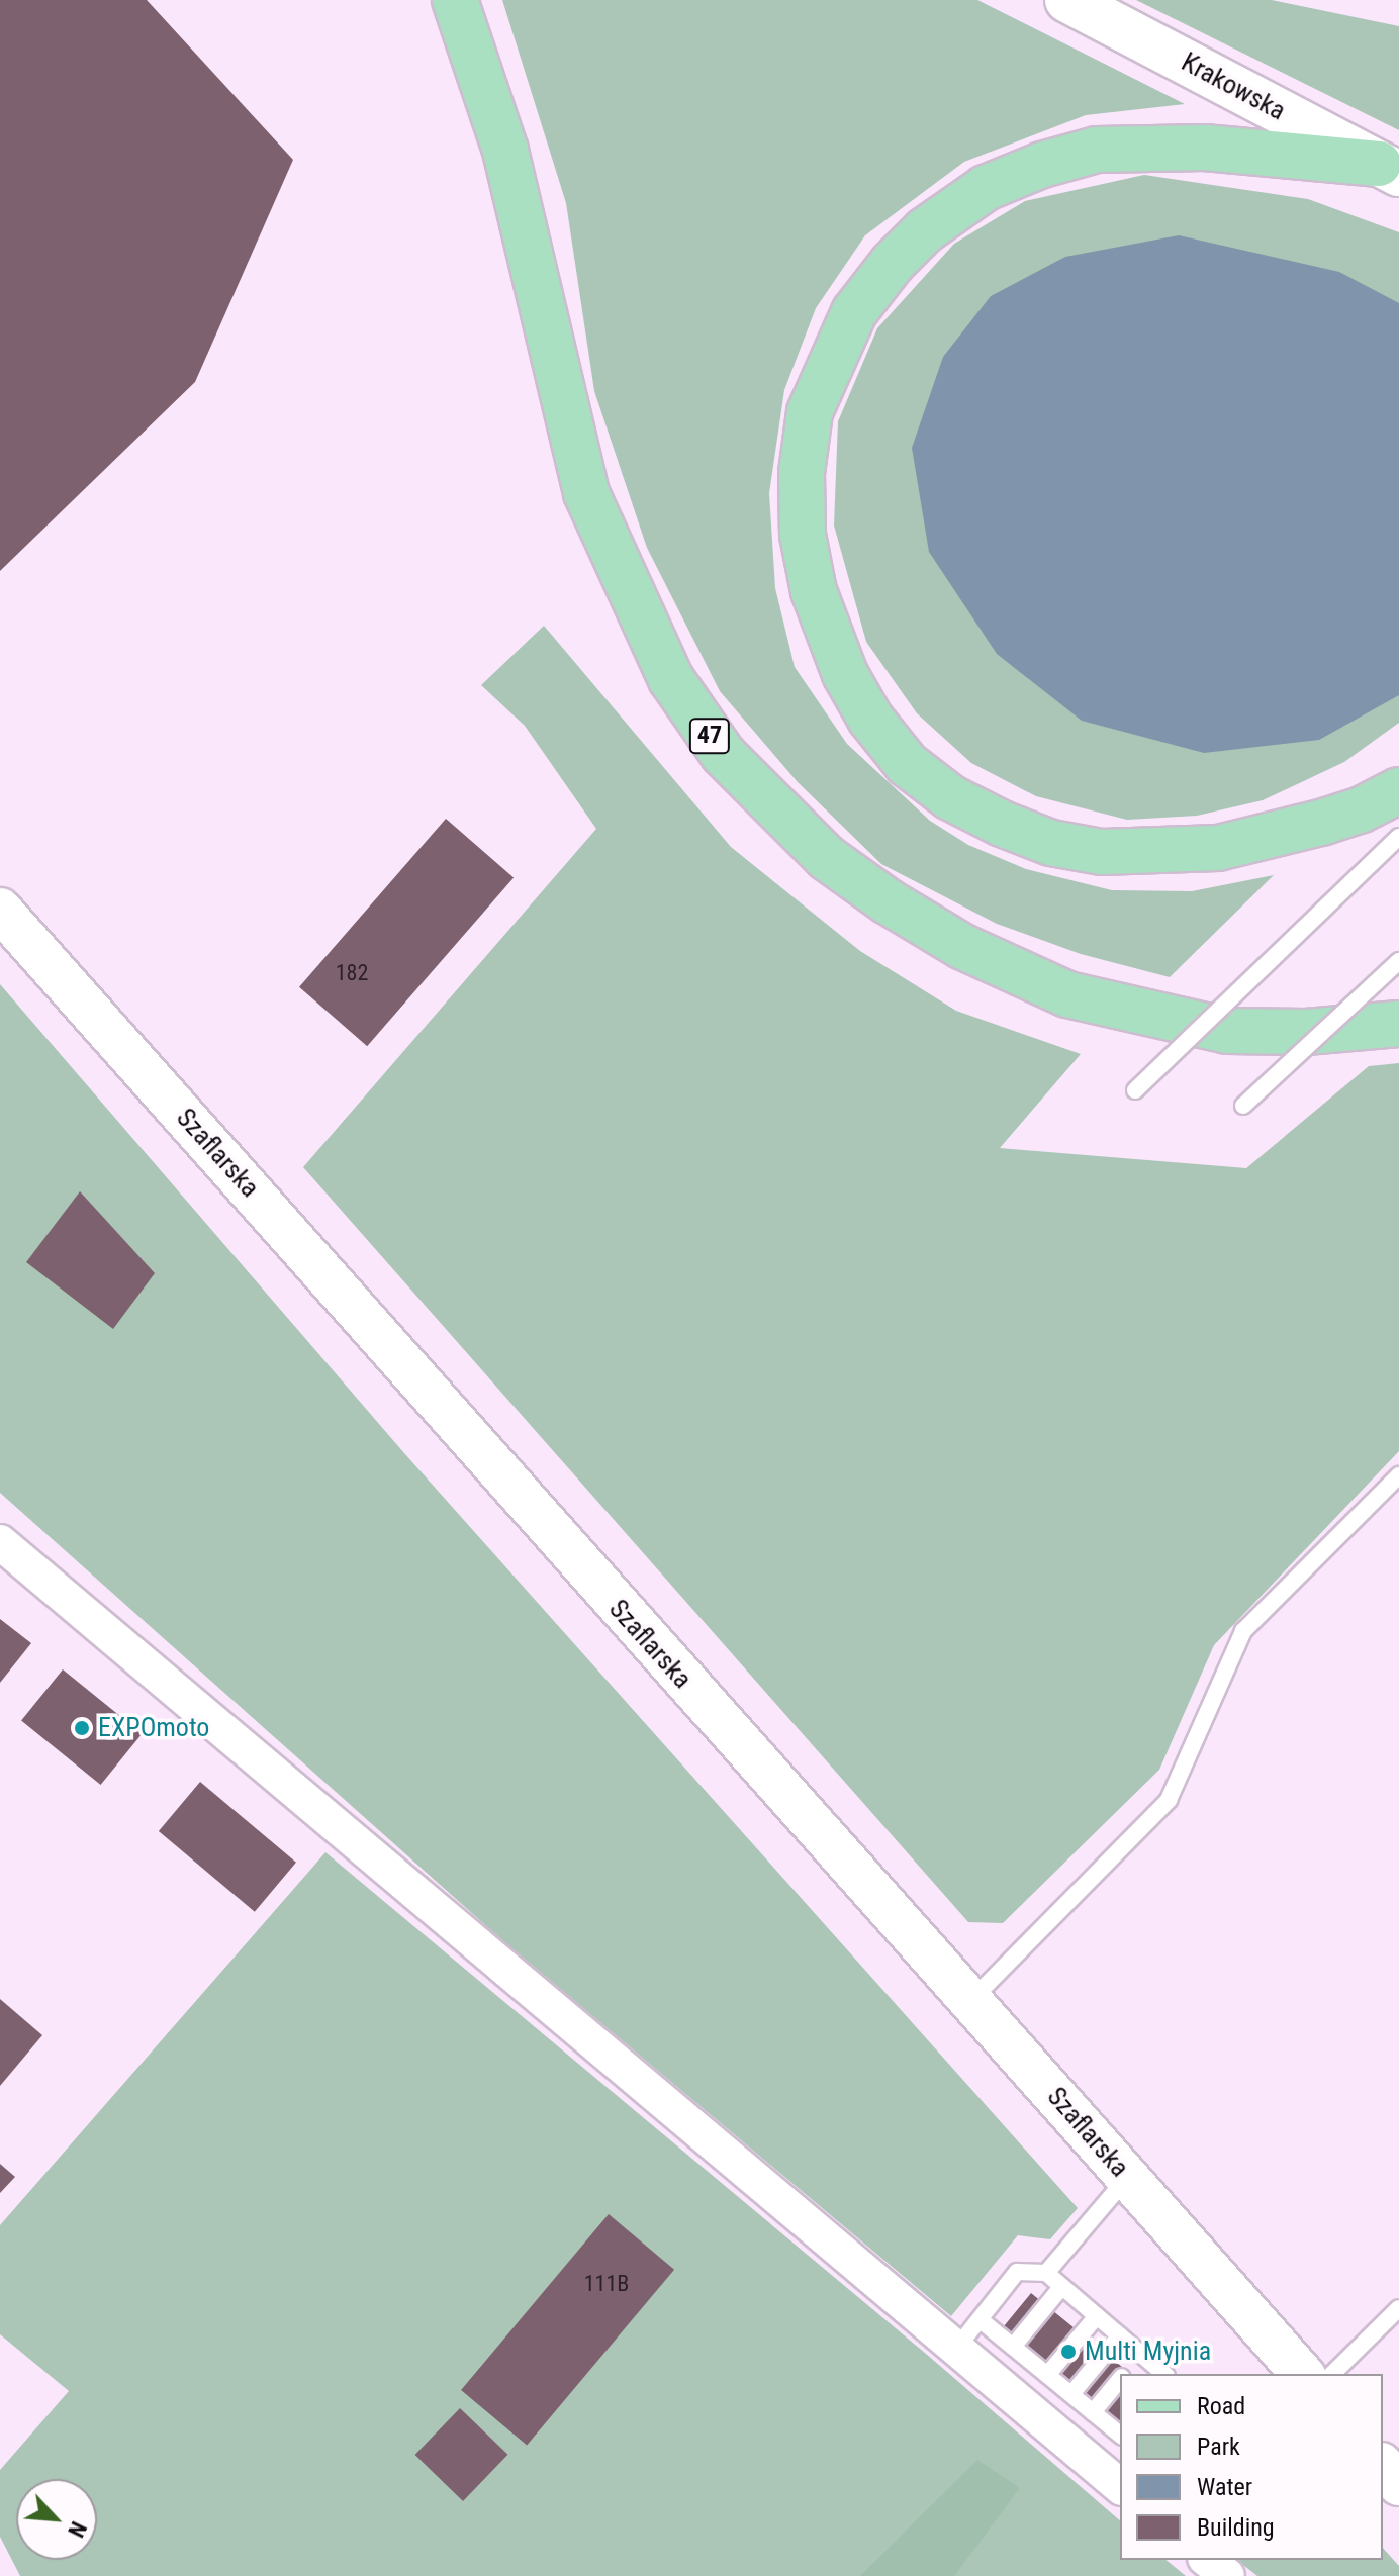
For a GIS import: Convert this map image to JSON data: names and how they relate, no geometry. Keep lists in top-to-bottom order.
{
  "streets": {
    "main road": ["Krakowska", "47"],
    "street": ["Szaflarska"]
  },
  "places": ["EXPOmoto", "Multi Myjnia"],
  "house_numbers": ["182", "111B"],
  "legend": [
    "Road",
    "Park",
    "Water",
    "Building"
  ],
  "north": "bottom right"
}
